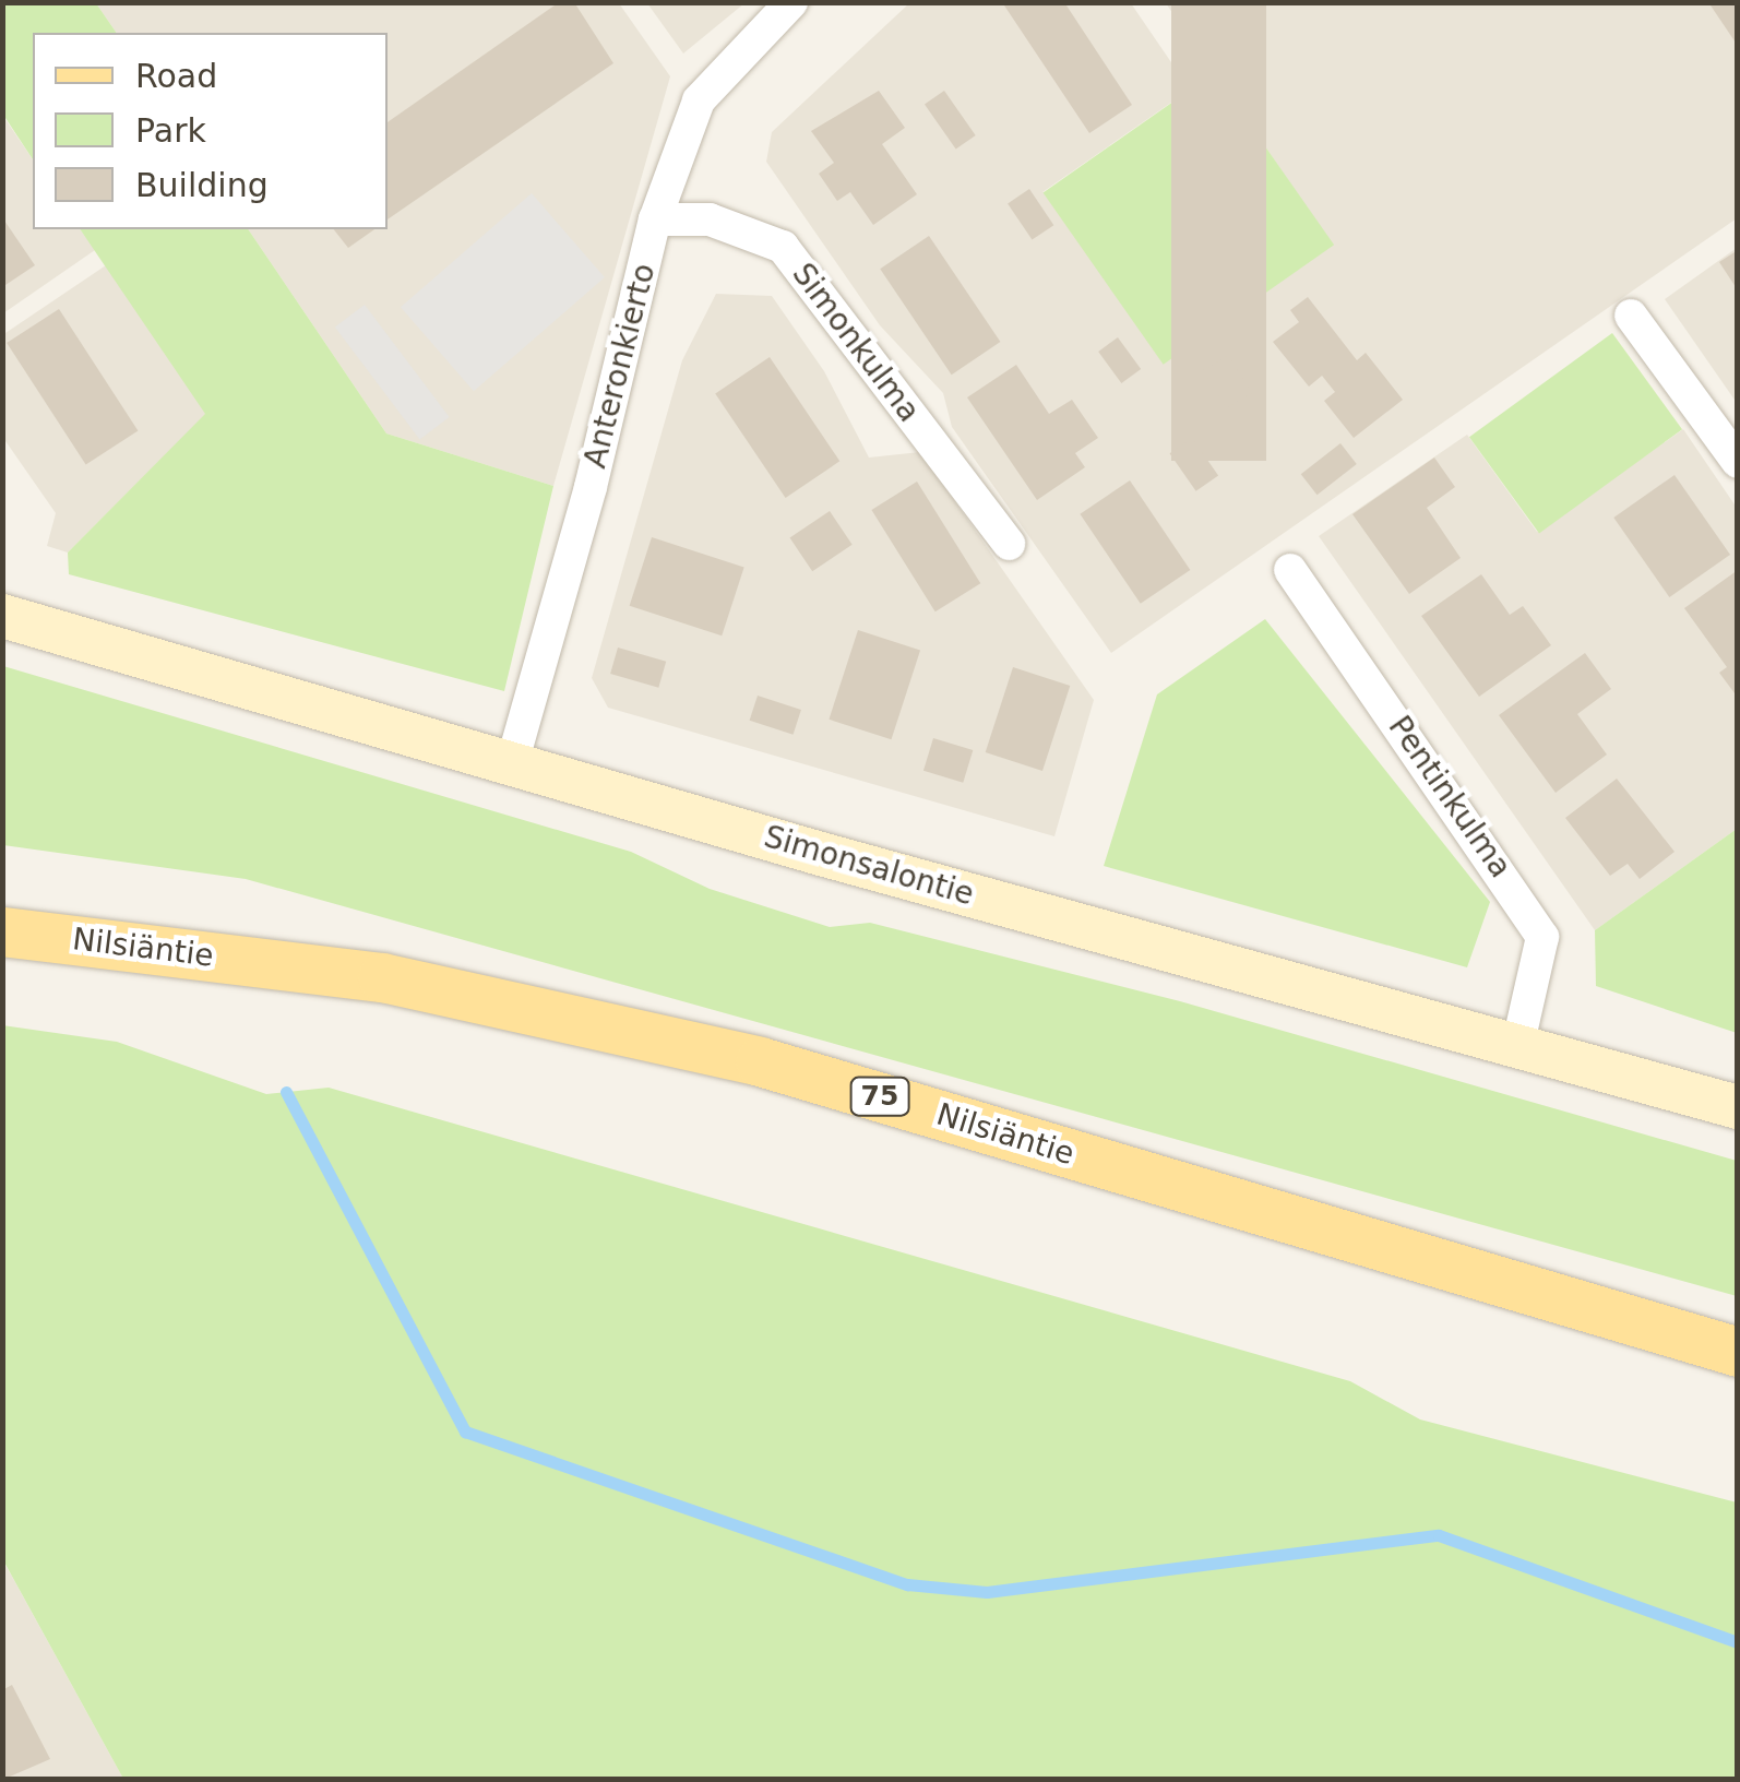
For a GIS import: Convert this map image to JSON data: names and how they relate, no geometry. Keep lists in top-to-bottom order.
{
  "streets": {
    "main road": ["Nilsiäntie", "75"],
    "street": [
      "Simonkulma",
      "Anteronkierto",
      "Pentinkulma",
      "Simonsalontie"
    ]
  },
  "crossings": [
    ["Simonkulma", "Anteronkierto"],
    ["Anteronkierto", "Simonsalontie"],
    ["Pentinkulma", "Simonsalontie"]
  ],
  "legend": ["Road", "Park", "Building"]
}
